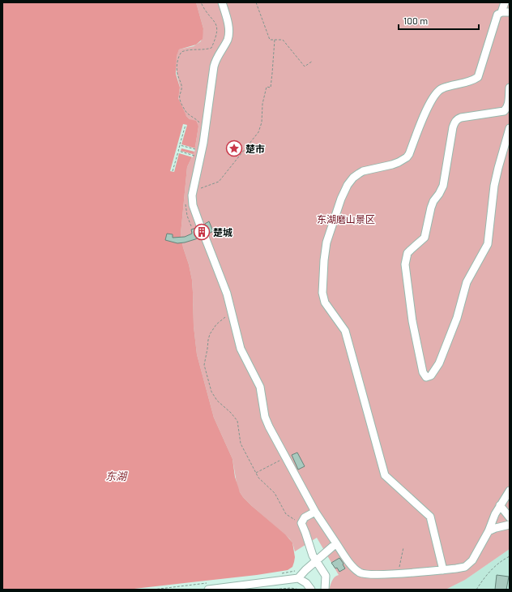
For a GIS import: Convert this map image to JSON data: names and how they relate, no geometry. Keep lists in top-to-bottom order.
{
  "water": ["东湖"],
  "parks": ["东湖磨山景区"],
  "places": {
    "place": ["楚市"],
    "building": ["楚城"]
  },
  "scale_bar": "100 m"
}
